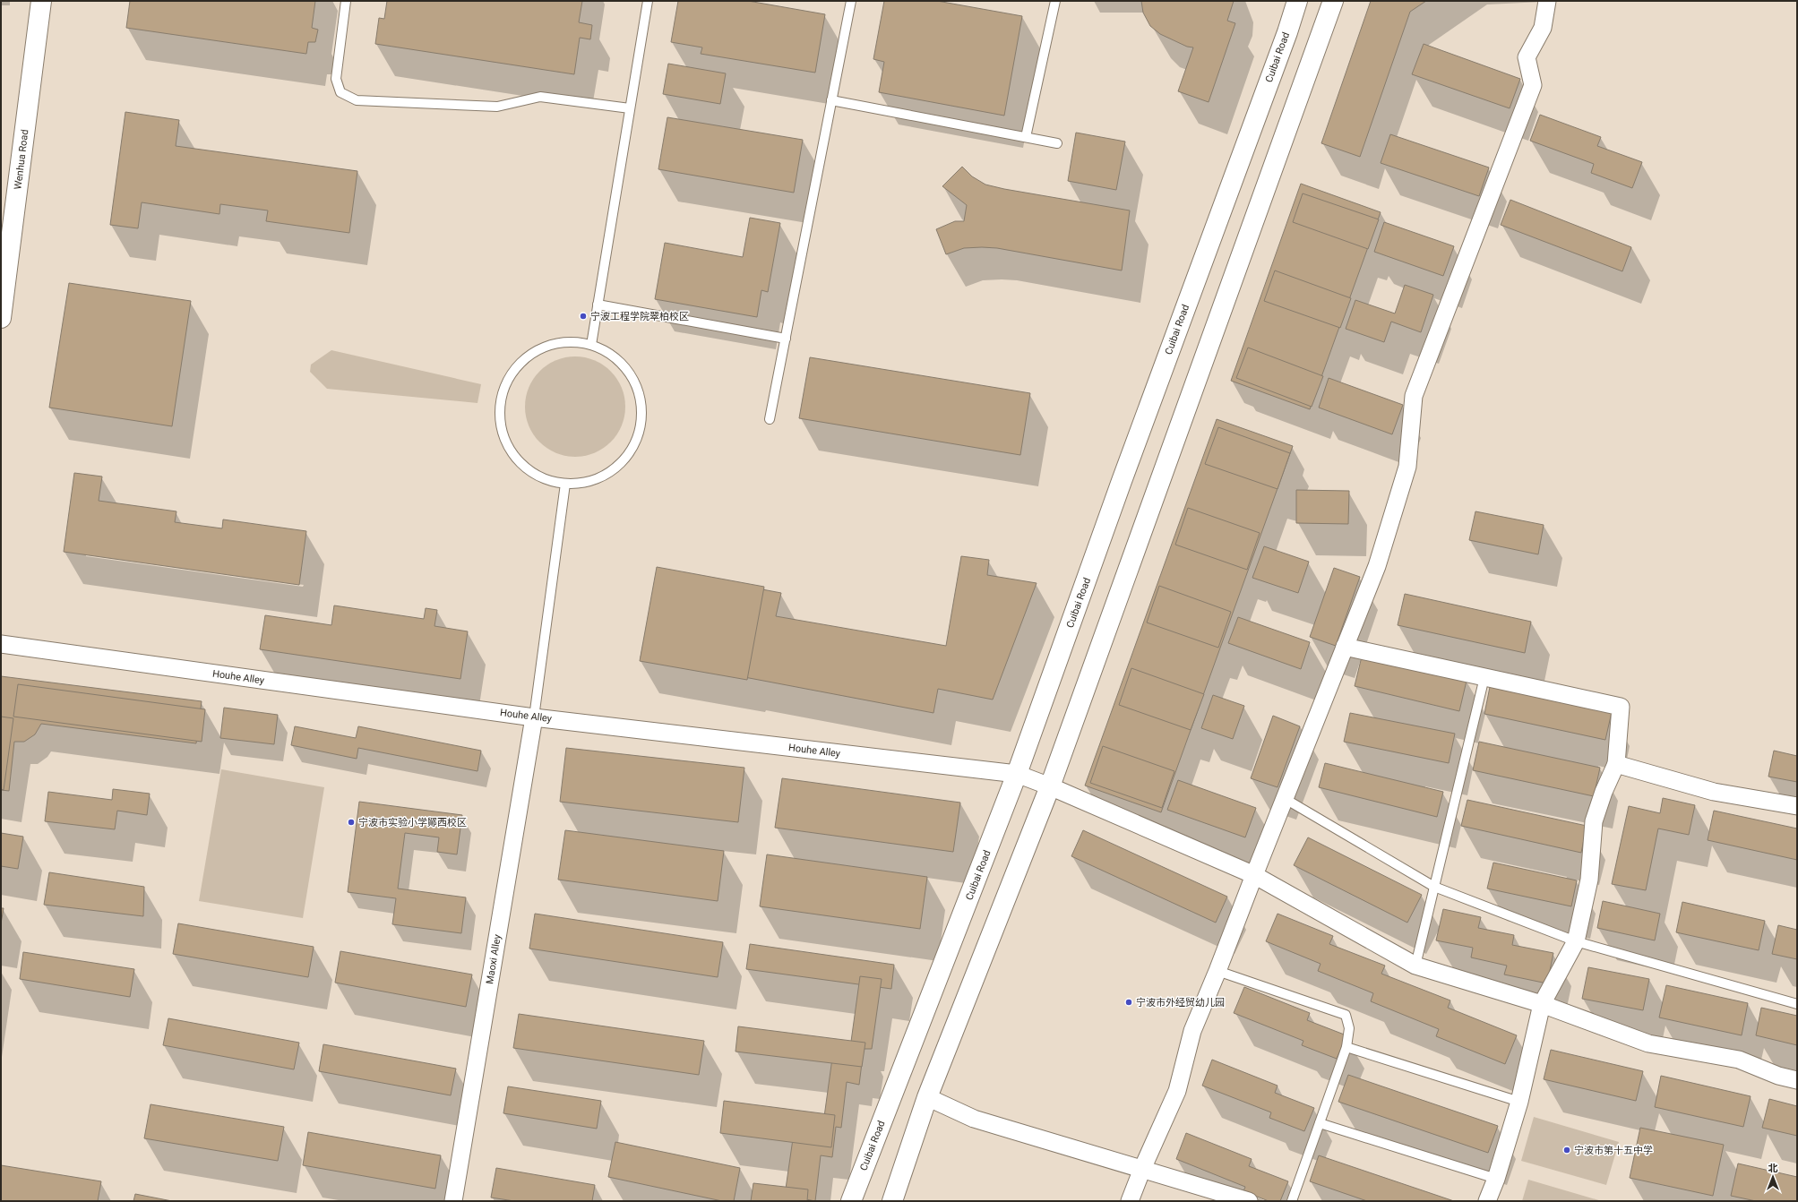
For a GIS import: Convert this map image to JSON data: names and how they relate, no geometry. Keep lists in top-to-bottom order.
{
  "streets": {
    "main road": ["Cuibai Road", "Wenhua Road"],
    "street": ["Houhe Alley", "Maoxi Alley"]
  },
  "crossings": [
    ["Cuibai Road", "Houhe Alley"],
    ["Houhe Alley", "Maoxi Alley"]
  ],
  "places": [
    "宁波工程学院翠柏校区",
    "宁波市实验小学鄮西校区",
    "宁波市外经贸幼儿园",
    "宁波市第十五中学"
  ],
  "north": "top"
}
